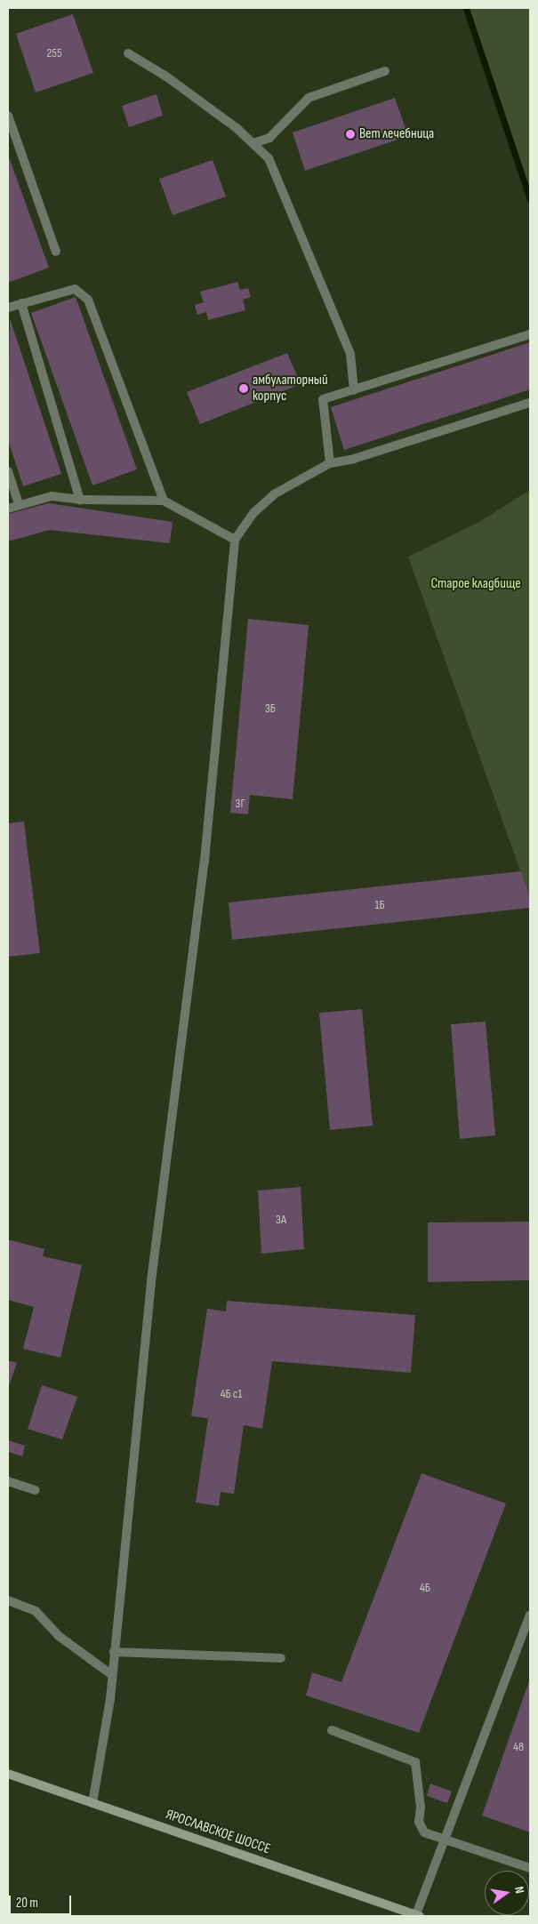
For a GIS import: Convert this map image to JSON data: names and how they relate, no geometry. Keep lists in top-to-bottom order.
{
  "streets": {
    "main road": ["ЯРОСЛАВСКОЕ ШОССЕ"]
  },
  "parks": ["Старое кладбище"],
  "places": ["Вет лечебница", "амбулаторный корпус"],
  "house_numbers": [
    "255",
    "3Б",
    "3Г",
    "1Б",
    "3А",
    "4Б с1",
    "4Б",
    "48"
  ],
  "scale_bar": "20 m",
  "north": "right"
}
